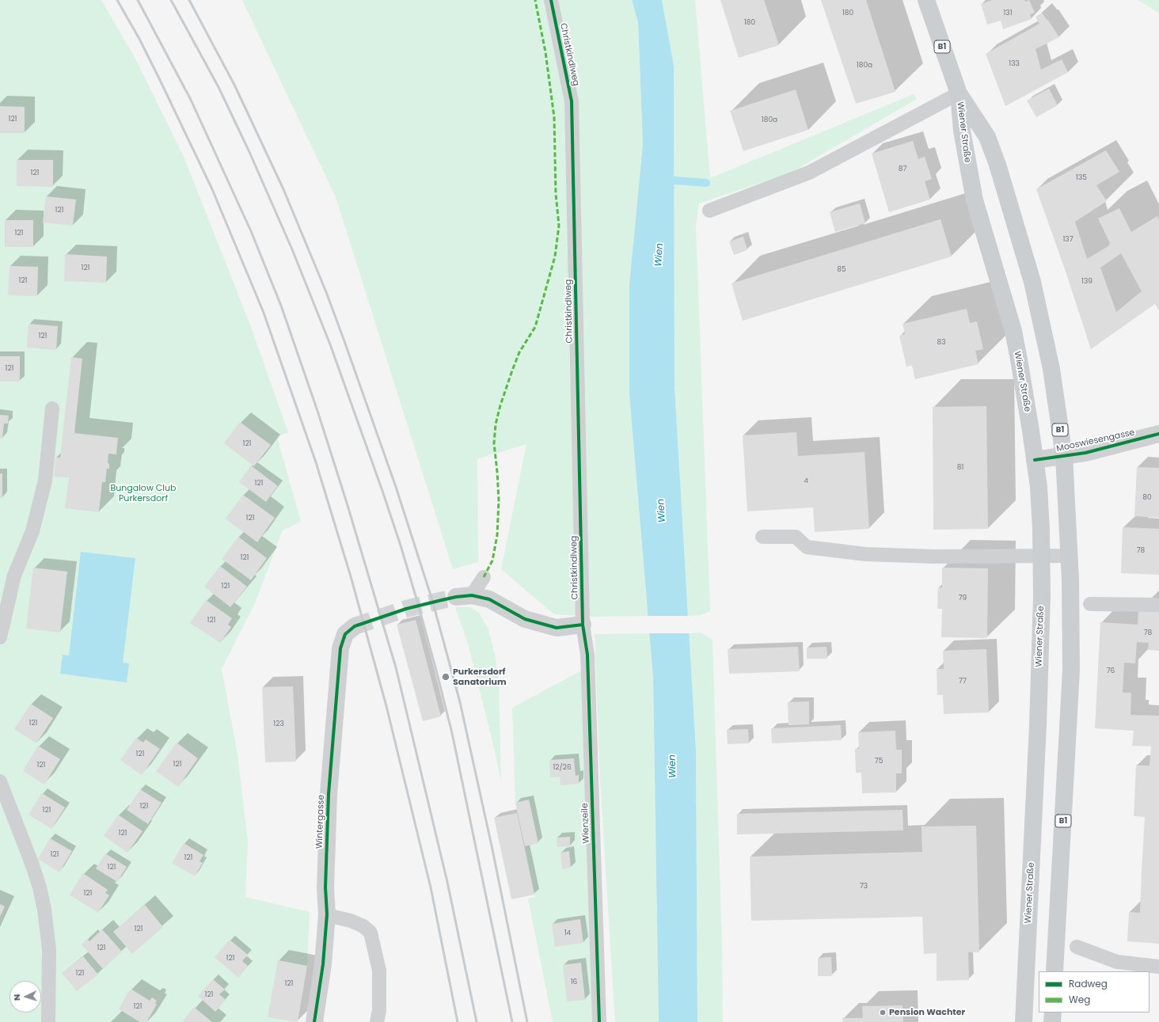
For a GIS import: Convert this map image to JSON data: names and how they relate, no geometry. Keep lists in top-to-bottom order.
{
  "streets": {
    "main road": ["B1", "Wiener Straße"],
    "street": ["Mooswiesengasse", "Wintergasse"],
    "lane": ["Christkindlweg", "Wienzeile"]
  },
  "crossings": [
    ["B1", "Wiener Straße"],
    ["Christkindlweg", "Wienzeile"],
    ["Wiener Straße", "Mooswiesengasse"]
  ],
  "water": ["Wien"],
  "parks": ["Bungalow Club Purkersdorf"],
  "places": ["Purkersdorf Sanatorium", "Pension Wachter"],
  "house_numbers": [
    "180",
    "131",
    "180",
    "133",
    "180a",
    "121",
    "180a",
    "87",
    "121",
    "135",
    "121",
    "121",
    "137",
    "121",
    "85",
    "121",
    "139",
    "121",
    "83",
    "121",
    "121",
    "81",
    "4",
    "121",
    "80",
    "121",
    "78",
    "121",
    "121",
    "79",
    "121",
    "78",
    "76",
    "77",
    "121",
    "123",
    "121",
    "75",
    "121",
    "121",
    "12/26",
    "121",
    "121",
    "121",
    "121",
    "121",
    "121",
    "73",
    "121",
    "121",
    "14",
    "121",
    "121",
    "121",
    "16",
    "121",
    "121",
    "121"
  ],
  "legend": ["Radweg", "Weg"],
  "north": "left"
}
